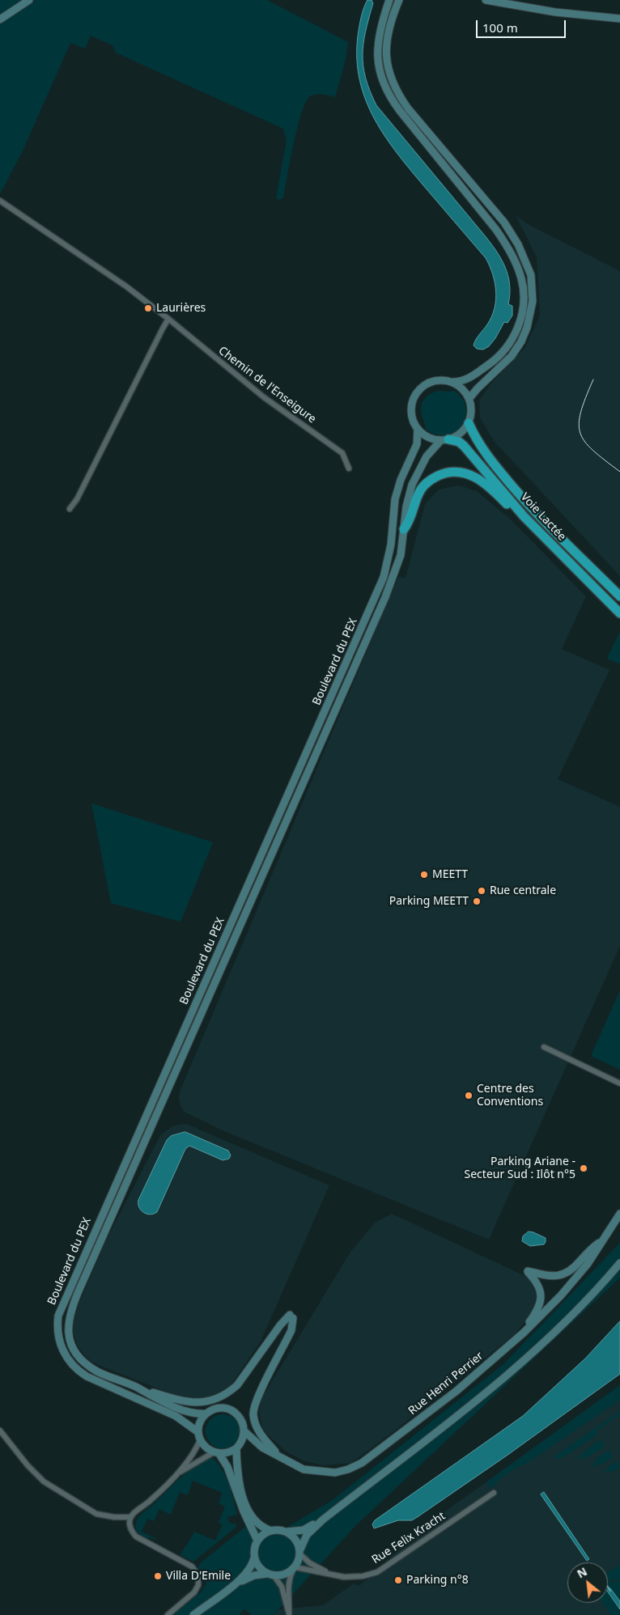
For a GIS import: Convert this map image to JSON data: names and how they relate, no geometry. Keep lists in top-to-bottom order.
{
  "streets": {
    "highway": ["Voie Lactée"],
    "main road": ["Boulevard du PEX", "Rue Henri Perrier"],
    "street": ["Chemin de l'Enseigure", "Rue Felix Kracht"]
  },
  "crossings": [
    ["Voie Lactée", "Boulevard du PEX"],
    ["Boulevard du PEX", "Rue Henri Perrier"]
  ],
  "places": [
    "Laurières",
    "MEETT",
    "Rue centrale",
    "Parking MEETT",
    "Centre des Conventions",
    "Parking Ariane - Secteur Sud : Ilôt n°5",
    "Villa D'Emile",
    "Parking n°8"
  ],
  "scale_bar": "100 m",
  "north": "top left"
}
